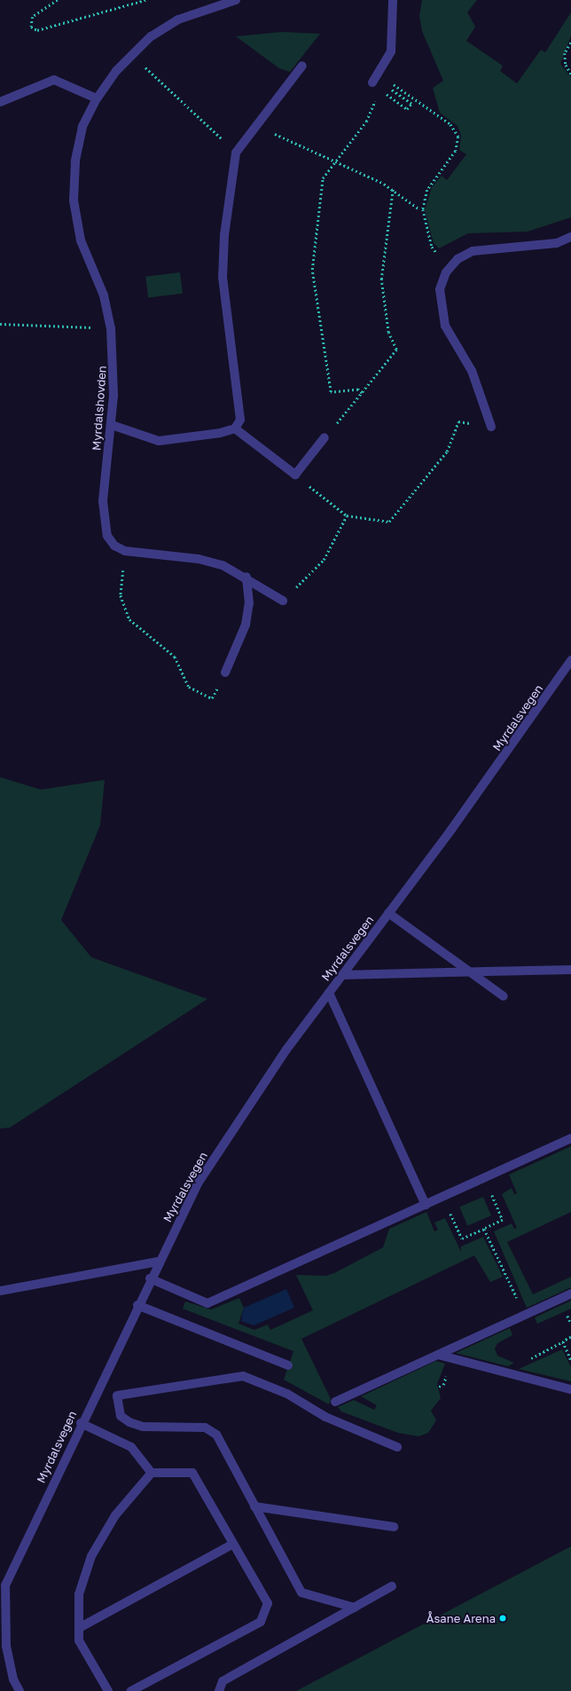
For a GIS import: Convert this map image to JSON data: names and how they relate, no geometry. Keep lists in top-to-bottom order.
{
  "streets": {
    "street": ["Myrdalshovden", "Myrdalsvegen"]
  },
  "places": ["Åsane Arena"]
}
